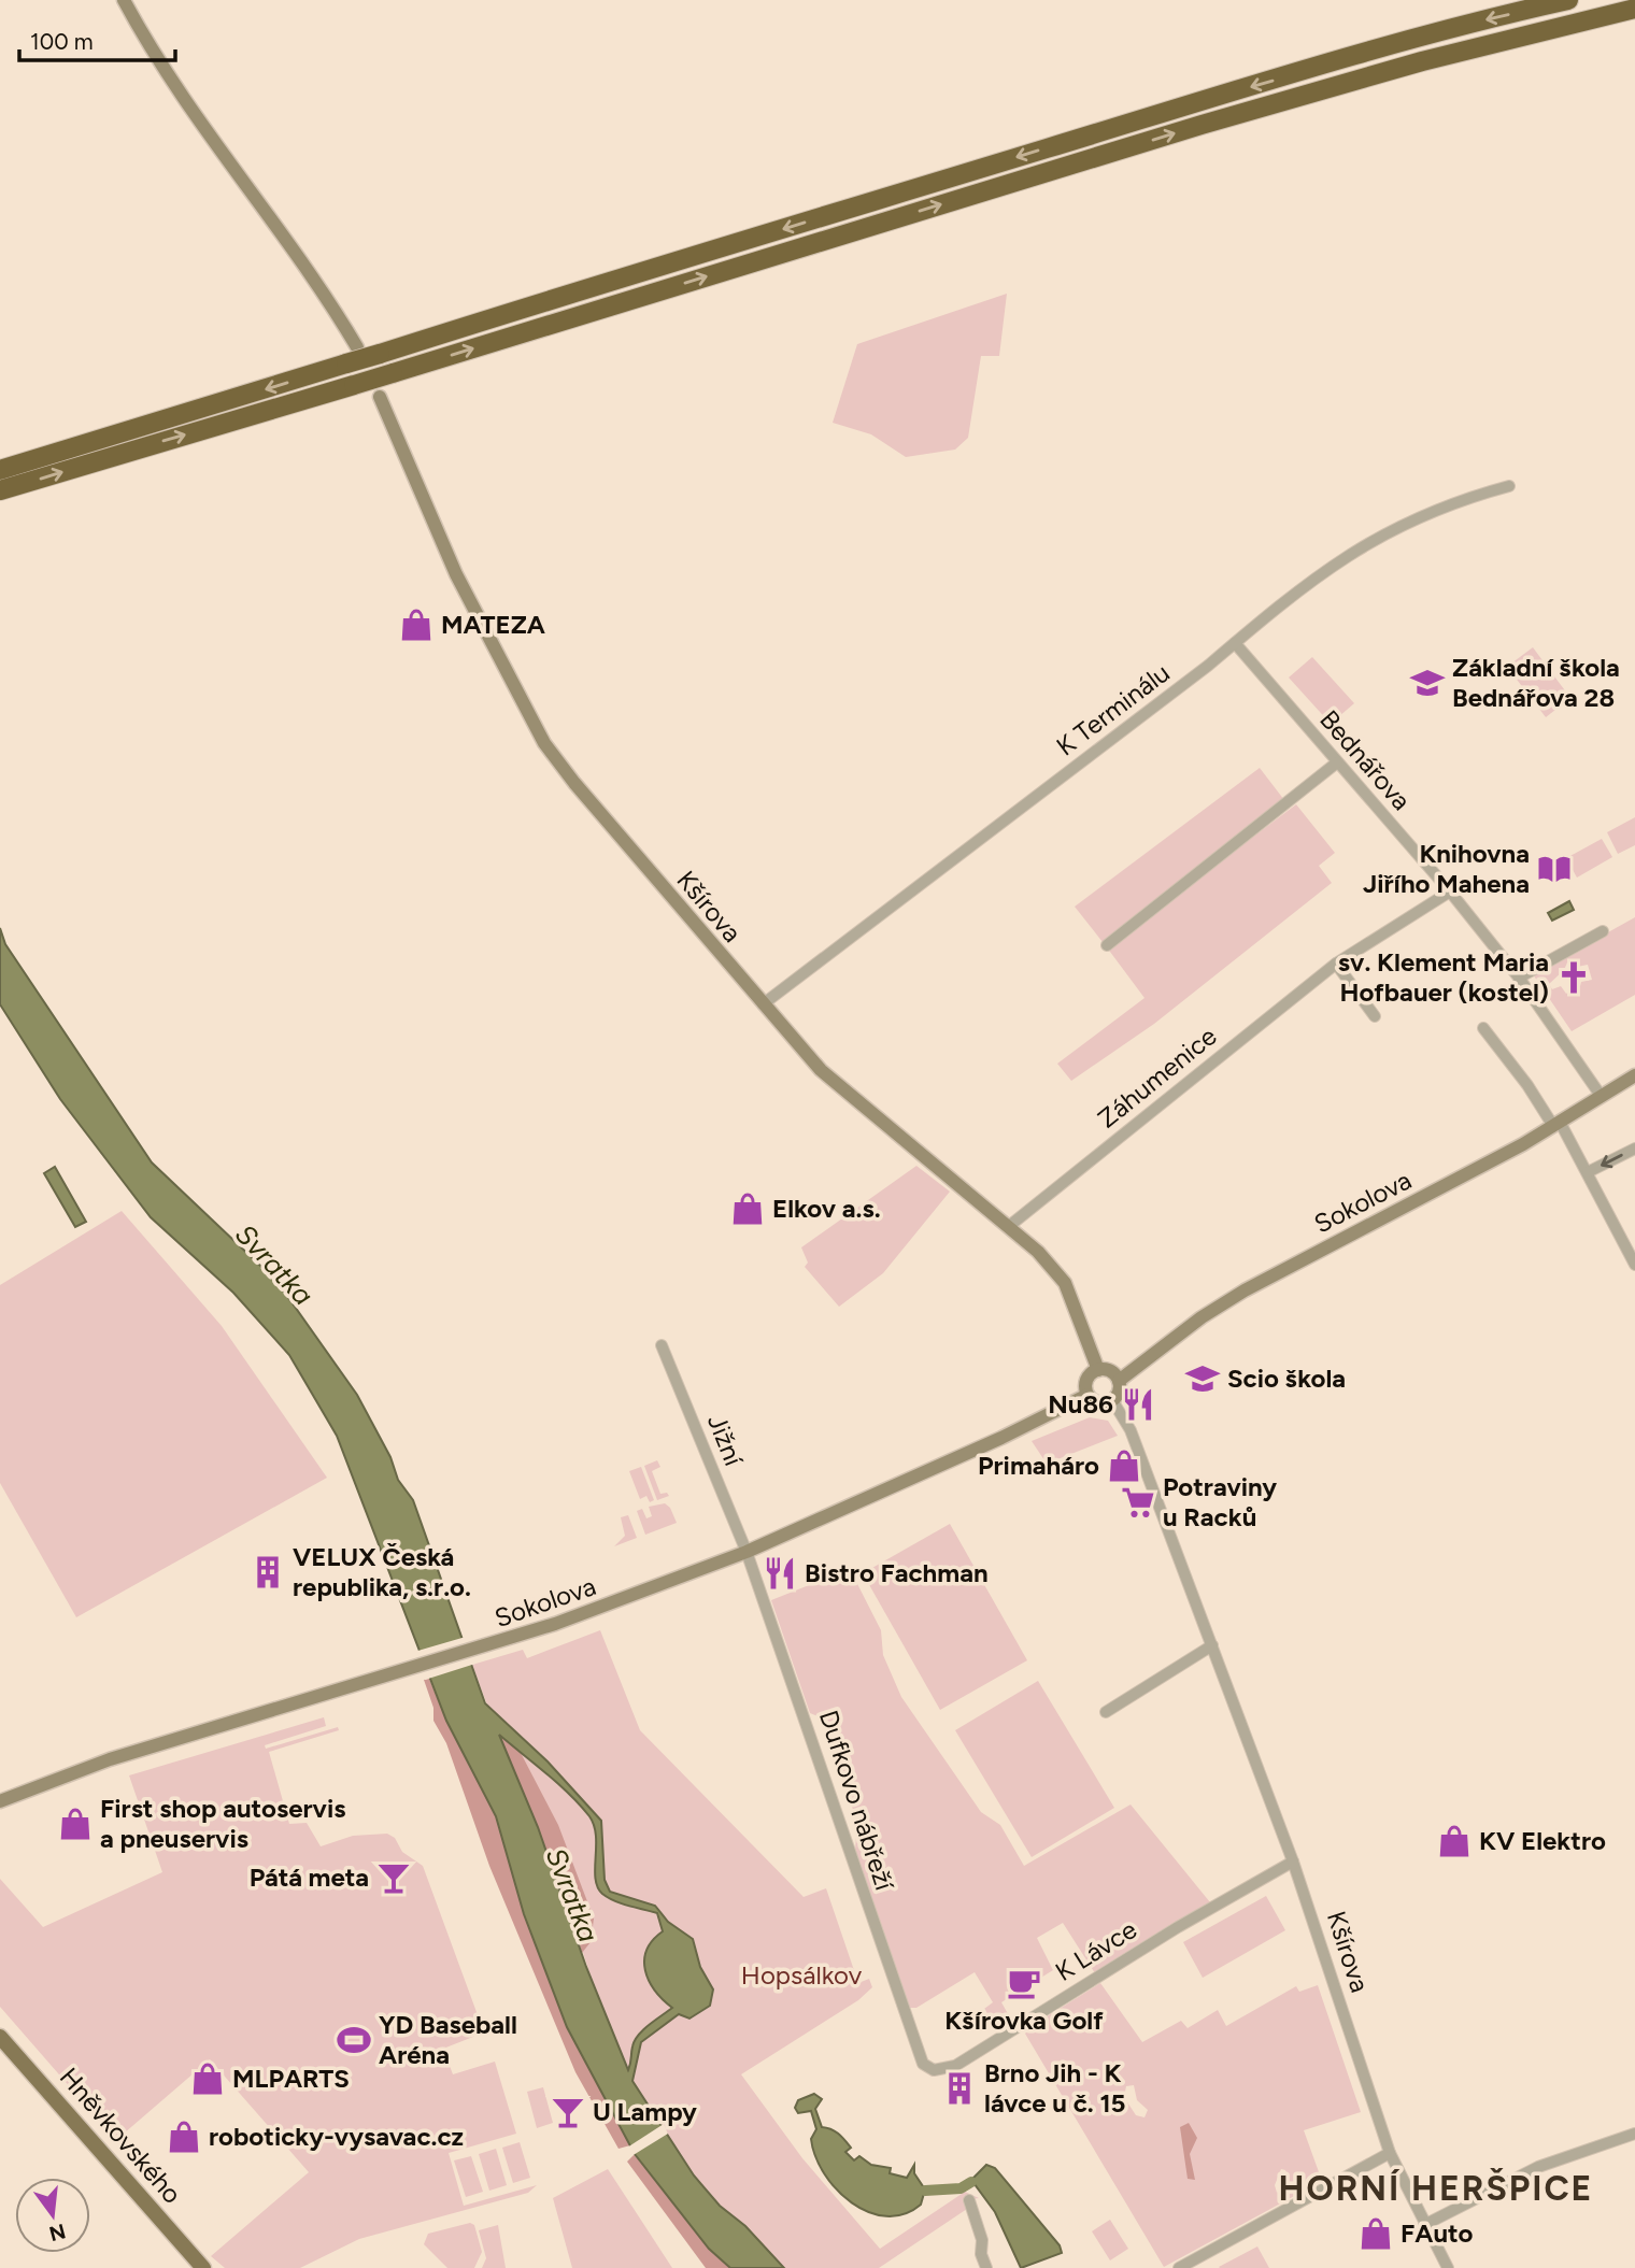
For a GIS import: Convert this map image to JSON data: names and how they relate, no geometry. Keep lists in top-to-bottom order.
{
  "streets": {
    "main road": ["Hněvkovského"],
    "street": [
      "K Terminálu",
      "Bednářova",
      "Kšírova",
      "Záhumenice",
      "Sokolova",
      "Jižní",
      "Dufkovo nábřeží",
      "K Lávce"
    ]
  },
  "crossings": [
    ["K Terminálu", "Bednářova"],
    ["K Terminálu", "Kšírova"],
    ["Bednářova", "Záhumenice"],
    ["Bednářova", "Sokolova"],
    ["Kšírova", "Záhumenice"],
    ["Kšírova", "Sokolova"],
    ["Kšírova", "K Lávce"],
    ["Sokolova", "Jižní"],
    ["Sokolova", "Dufkovo nábřeží"],
    ["Jižní", "Dufkovo nábřeží"],
    ["Dufkovo nábřeží", "K Lávce"]
  ],
  "districts": ["HORNÍ HERŠPICE"],
  "water": ["Svratka"],
  "parks": ["Hopsálkov"],
  "places": {
    "shop": [
      "MATEZA",
      "Elkov a.s.",
      "Primaháro",
      "First shop autoservis a pneuservis",
      "KV Elektro",
      "MLPARTS",
      "roboticky-vysavac.cz",
      "FAuto"
    ],
    "school or university": ["Základní škola Bednářova 28", "Scio škola"],
    "library": ["Knihovna Jiřího Mahena"],
    "church": ["sv. Klement Maria Hofbauer (kostel)"],
    "restaurant": ["Nu86", "Bistro Fachman"],
    "supermarket": ["Potraviny u Racků"],
    "building": ["VELUX Česká republika, s.r.o.", "Brno Jih - K lávce u č. 15"],
    "bar": ["Pátá meta", "U Lampy"],
    "cafe": ["Kšírovka Golf"],
    "sports": ["YD Baseball Aréna"]
  },
  "scale_bar": "100 m",
  "north": "bottom"
}
